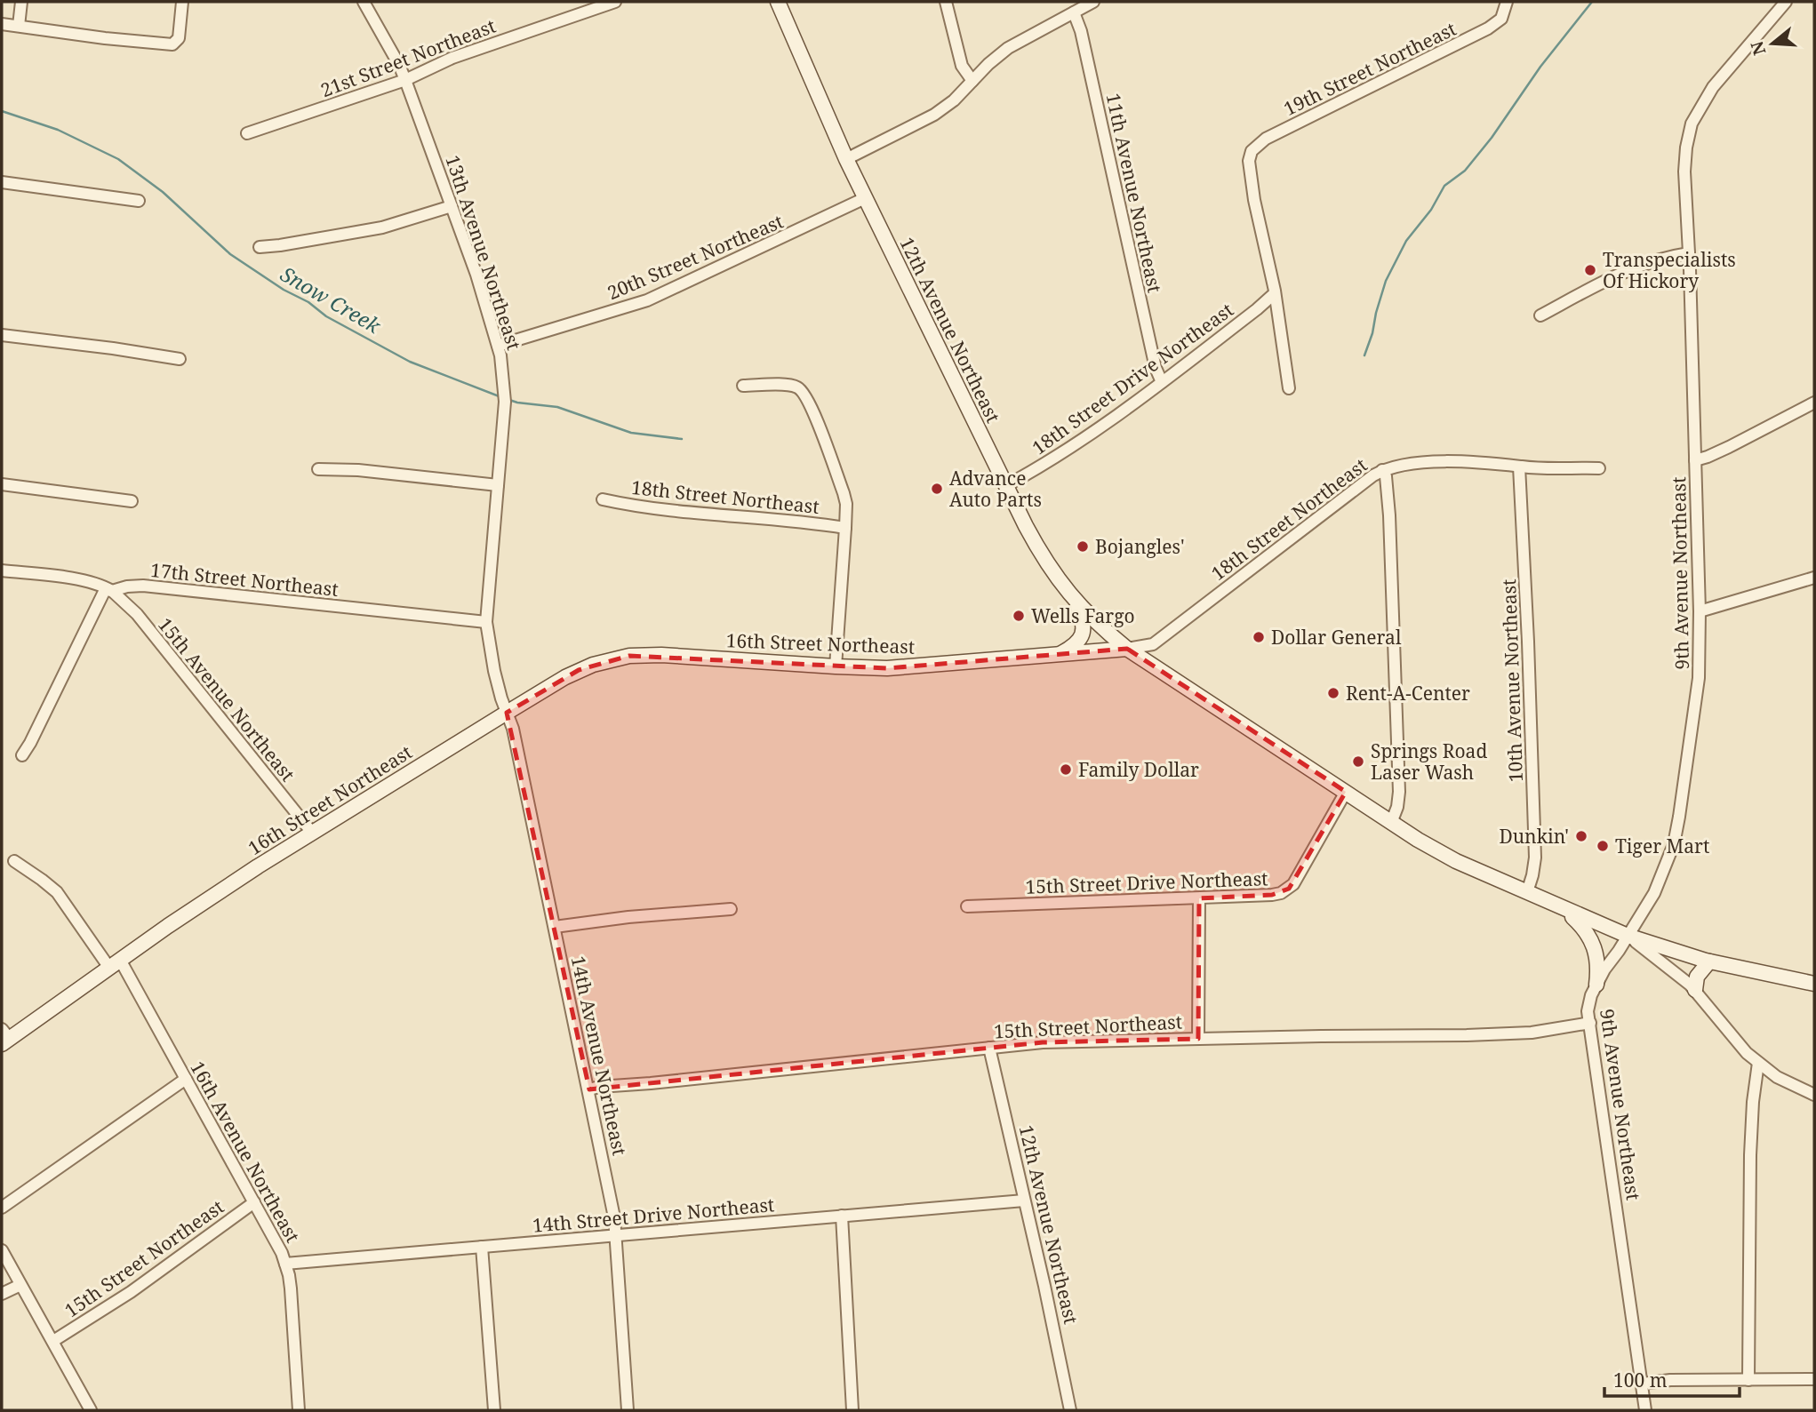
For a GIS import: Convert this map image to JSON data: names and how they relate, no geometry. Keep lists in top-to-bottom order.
{
  "streets": {
    "main road": ["12th Avenue Northeast", "16th Street Northeast"],
    "street": [
      "21st Street Northeast",
      "19th Street Northeast",
      "11th Avenue Northeast",
      "13th Avenue Northeast",
      "20th Street Northeast",
      "18th Street Drive Northeast",
      "18th Street Northeast",
      "9th Avenue Northeast",
      "17th Street Northeast",
      "10th Avenue Northeast",
      "15th Avenue Northeast",
      "15th Street Drive Northeast",
      "15th Street Northeast",
      "14th Avenue Northeast",
      "16th Avenue Northeast",
      "14th Street Drive Northeast"
    ]
  },
  "crossings": [
    ["21st Street Northeast", "13th Avenue Northeast"],
    ["19th Street Northeast", "18th Street Drive Northeast"],
    ["11th Avenue Northeast", "18th Street Drive Northeast"],
    ["13th Avenue Northeast", "20th Street Northeast"],
    ["13th Avenue Northeast", "17th Street Northeast"],
    ["13th Avenue Northeast", "16th Street Northeast"],
    ["13th Avenue Northeast", "14th Avenue Northeast"],
    ["20th Street Northeast", "12th Avenue Northeast"],
    ["12th Avenue Northeast", "18th Street Drive Northeast"],
    ["12th Avenue Northeast", "18th Street Northeast"],
    ["12th Avenue Northeast", "16th Street Northeast"],
    ["12th Avenue Northeast", "15th Street Northeast"],
    ["12th Avenue Northeast", "14th Street Drive Northeast"],
    ["18th Street Northeast", "16th Street Northeast"],
    ["18th Street Northeast", "10th Avenue Northeast"],
    ["9th Avenue Northeast", "15th Street Northeast"],
    ["17th Street Northeast", "15th Avenue Northeast"],
    ["16th Street Northeast", "15th Avenue Northeast"],
    ["16th Street Northeast", "14th Avenue Northeast"],
    ["16th Street Northeast", "16th Avenue Northeast"],
    ["15th Street Northeast", "14th Avenue Northeast"],
    ["15th Street Northeast", "16th Avenue Northeast"],
    ["14th Avenue Northeast", "14th Street Drive Northeast"],
    ["16th Avenue Northeast", "14th Street Drive Northeast"]
  ],
  "water": ["Snow Creek"],
  "places": [
    "Transpecialists Of Hickory",
    "Advance Auto Parts",
    "Bojangles'",
    "Wells Fargo",
    "Dollar General",
    "Rent-A-Center",
    "Springs Road Laser Wash",
    "Family Dollar",
    "Dunkin'",
    "Tiger Mart"
  ],
  "scale_bar": "100 m",
  "north": "left"
}
